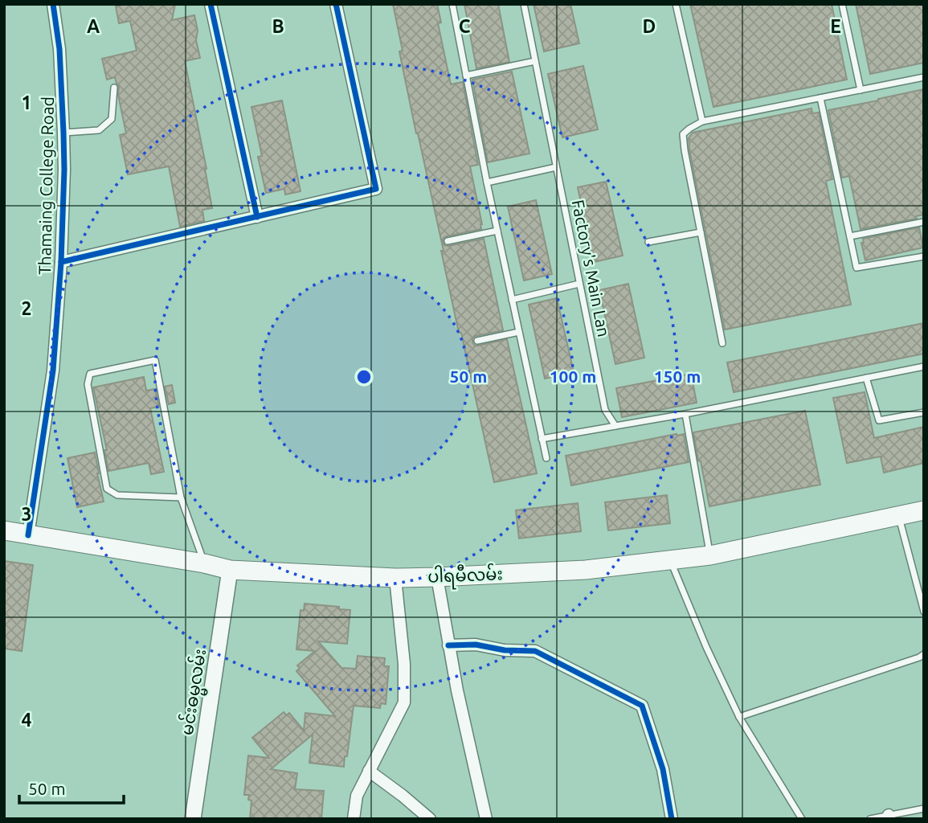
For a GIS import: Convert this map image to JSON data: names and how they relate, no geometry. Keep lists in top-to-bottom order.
{
  "streets": {
    "main road": ["ပါရမီလမ်း", "မင်းဓမ္မလမ်း"],
    "street": ["Thamaing College Road"],
    "lane": ["Factory's Main Lan"]
  },
  "crossings": [
    ["Thamaing College Road", "ပါရမီလမ်း"],
    ["ပါရမီလမ်း", "မင်းဓမ္မလမ်း"]
  ],
  "scale_bar": "50 m",
  "grid": {
    "columns": [
      "A",
      "B",
      "C",
      "D",
      "E"
    ],
    "rows": [
      "1",
      "2",
      "3",
      "4"
    ]
  },
  "rings": ["50 m", "100 m", "150 m"]
}
